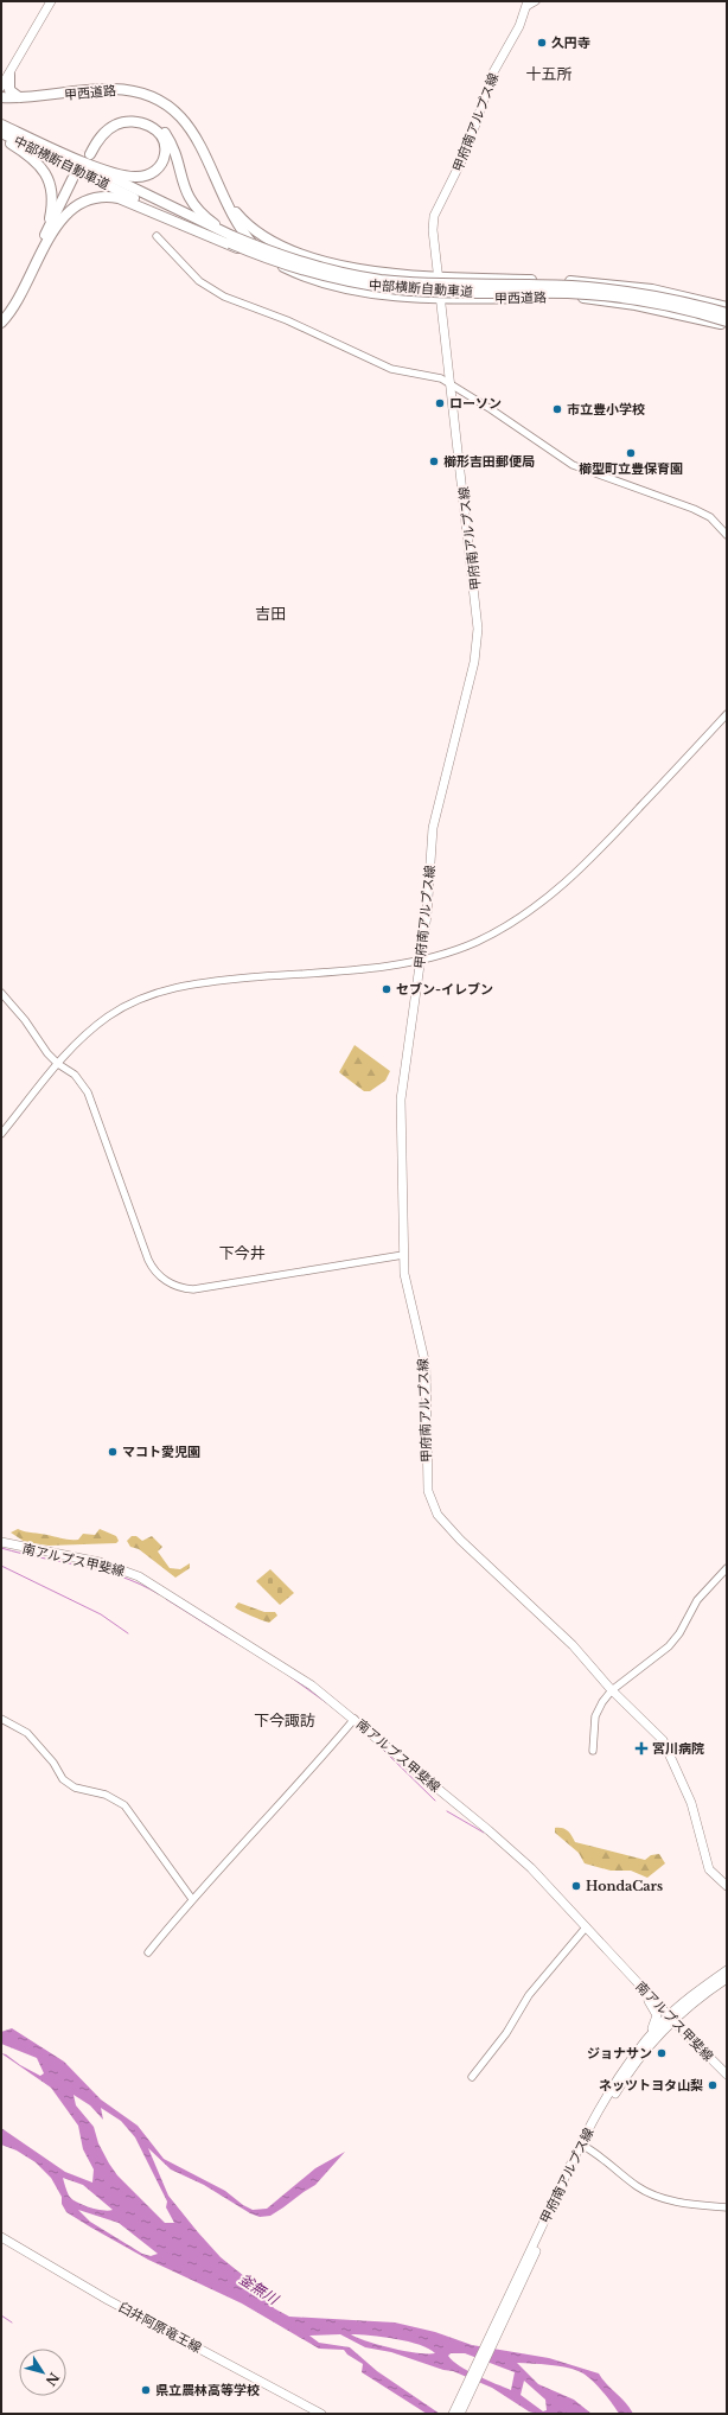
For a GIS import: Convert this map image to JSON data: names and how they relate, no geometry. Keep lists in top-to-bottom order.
{
  "streets": {
    "highway": ["甲西道路", "中部横断自動車道"],
    "main road": ["甲府南アルプス線", "南アルプス甲斐線", "臼井阿原竜王線"]
  },
  "crossings": [
    ["甲西道路", "甲府南アルプス線"],
    ["甲府南アルプス線", "南アルプス甲斐線"]
  ],
  "districts": [
    "十五所",
    "吉田",
    "下今井",
    "下今諏訪"
  ],
  "water": ["釜無川"],
  "places": {
    "other": [
      "久円寺",
      "ローソン",
      "市立豊小学校",
      "櫛型町立豊保育園",
      "櫛形吉田郵便局",
      "セブン-イレブン",
      "マコト愛児園",
      "HondaCars",
      "ジョナサン",
      "ネッツトヨタ山梨",
      "県立農林高等学校"
    ],
    "health": ["宮川病院"]
  },
  "north": "bottom right"
}
